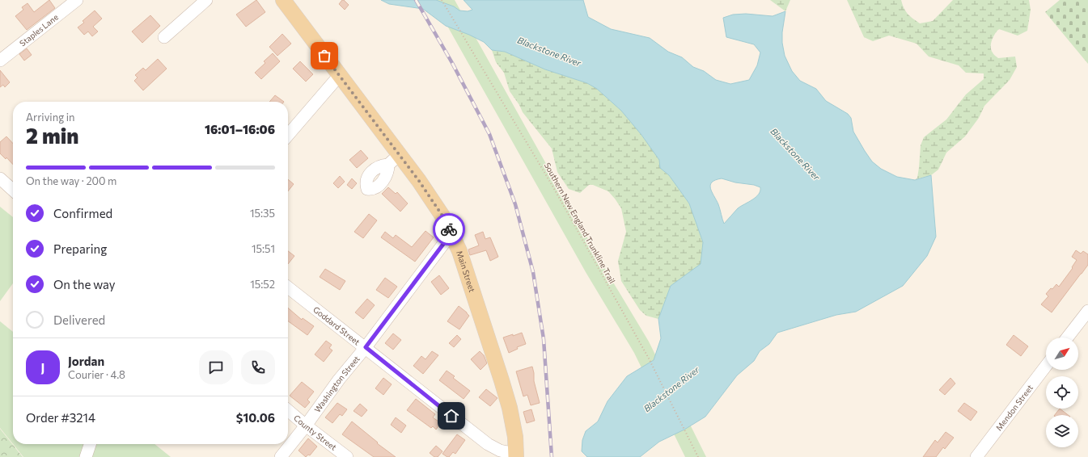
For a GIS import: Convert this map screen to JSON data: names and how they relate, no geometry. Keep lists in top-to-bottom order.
{
  "streets": {
    "main road": ["Main Street"],
    "street": [
      "Staples Lane",
      "Goddard Street",
      "Washington Street",
      "Mendon Street",
      "County Street"
    ],
    "path": ["Southern New England Trunkline Trail"]
  },
  "crossings": [
    ["Main Street", "Goddard Street"],
    ["Main Street", "Washington Street"],
    ["Goddard Street", "Washington Street"],
    ["Washington Street", "County Street"]
  ],
  "water": ["Blackstone River"],
  "north": "top right",
  "page": {
    "heading": ["2 min", "Arriving in", "16:01–16:06"],
    "panel": [
      "Jordan",
      "Courier · 4.8",
      "Order #3214",
      "$10.06"
    ],
    "bar": "On the way · 200 m",
    "list": [
      ["Confirmed", "15:35"],
      ["Preparing", "15:51"],
      ["On the way", "15:52"],
      "Delivered"
    ],
    "round": "J"
  }
}
